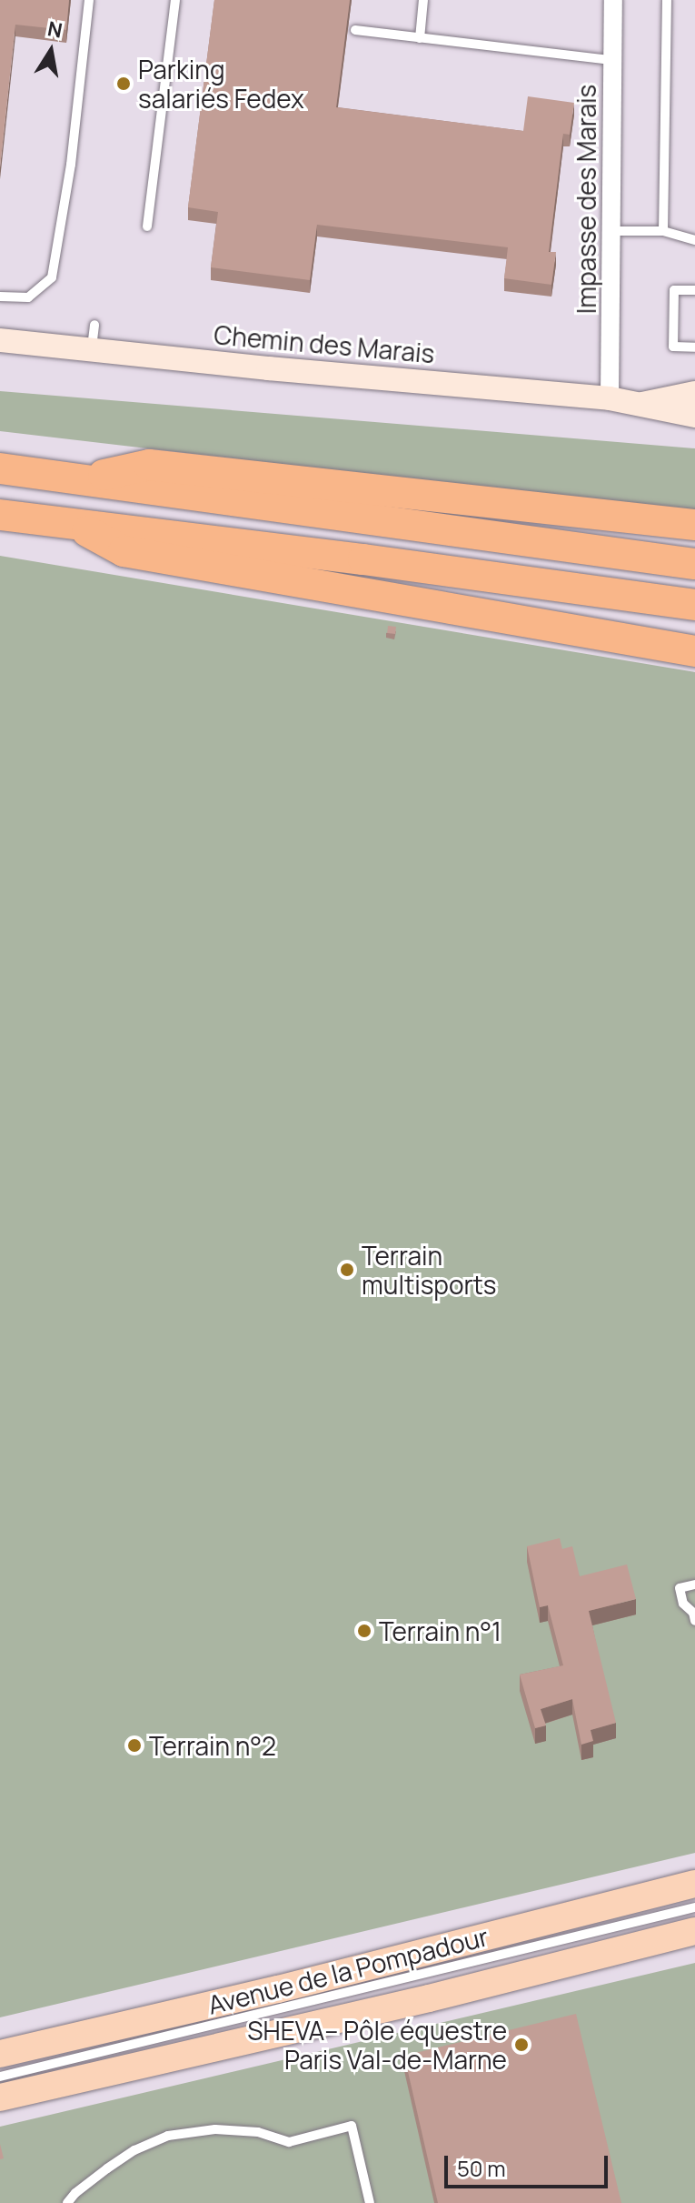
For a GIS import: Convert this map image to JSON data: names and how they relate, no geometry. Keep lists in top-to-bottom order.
{
  "streets": {
    "main road": ["Avenue de la Pompadour"],
    "street": ["Impasse des Marais", "Chemin des Marais"]
  },
  "crossings": [
    ["Impasse des Marais", "Chemin des Marais"]
  ],
  "places": [
    "Parking salariés Fedex",
    "Terrain multisports",
    "Terrain n°1",
    "Terrain n°2",
    "SHEVA– Pôle équestre Paris Val-de-Marne"
  ],
  "scale_bar": "50 m",
  "north": "top"
}
